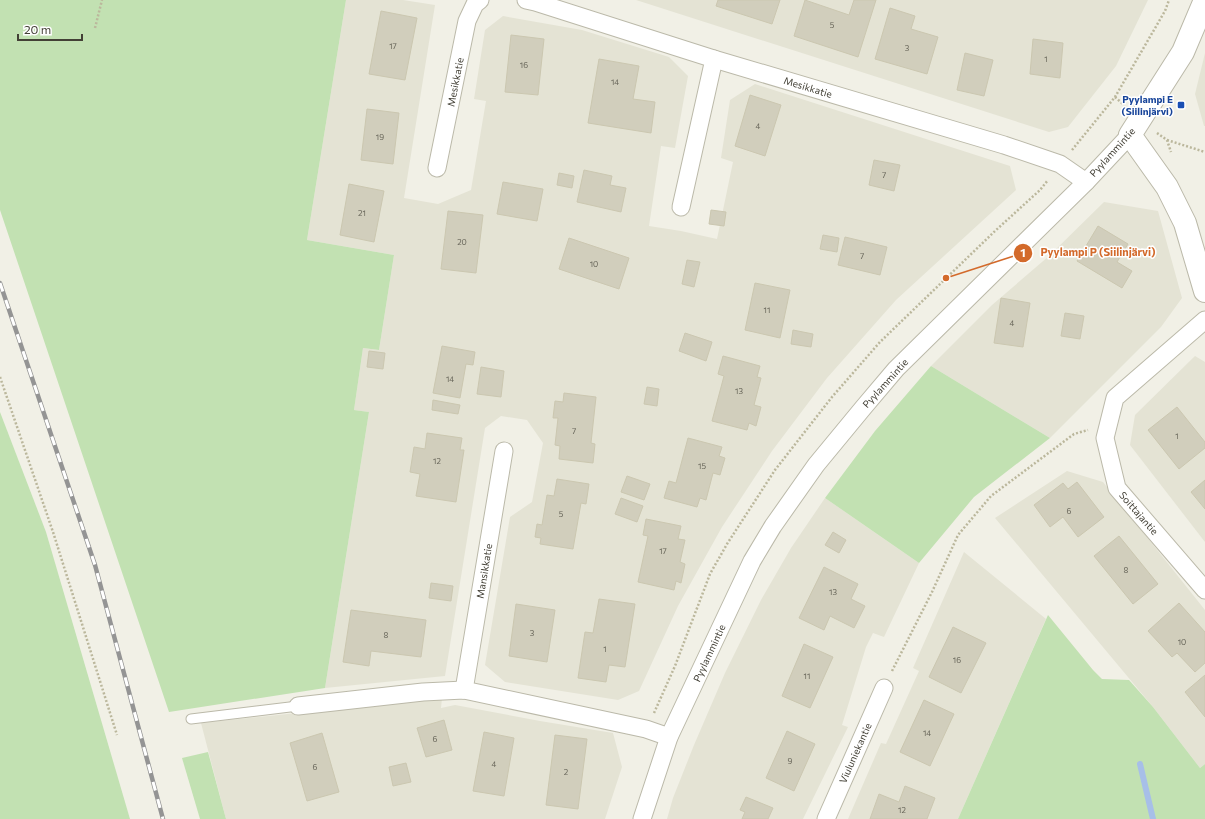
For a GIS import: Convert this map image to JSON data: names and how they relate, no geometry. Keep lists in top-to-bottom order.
{
  "streets": {
    "street": [
      "Mesikkatie",
      "Pyylammintie",
      "Soittajantie",
      "Mansikkatie",
      "Viuluniekantie"
    ]
  },
  "crossings": [
    ["Mesikkatie", "Pyylammintie"]
  ],
  "places": {
    "transit": ["Pyylampi E (Siilinjärvi)"],
    "other": ["Pyylampi P (Siilinjärvi)"]
  },
  "house_numbers": [
    "5",
    "17",
    "3",
    "1",
    "16",
    "14",
    "4",
    "19",
    "7",
    "21",
    "20",
    "7",
    "10",
    "11",
    "4",
    "14",
    "13",
    "7",
    "1",
    "12",
    "15",
    "6",
    "5",
    "17",
    "8",
    "13",
    "3",
    "8",
    "10",
    "1",
    "16",
    "11",
    "14",
    "6",
    "9",
    "4",
    "6",
    "2",
    "12"
  ],
  "scale_bar": "20 m"
}
